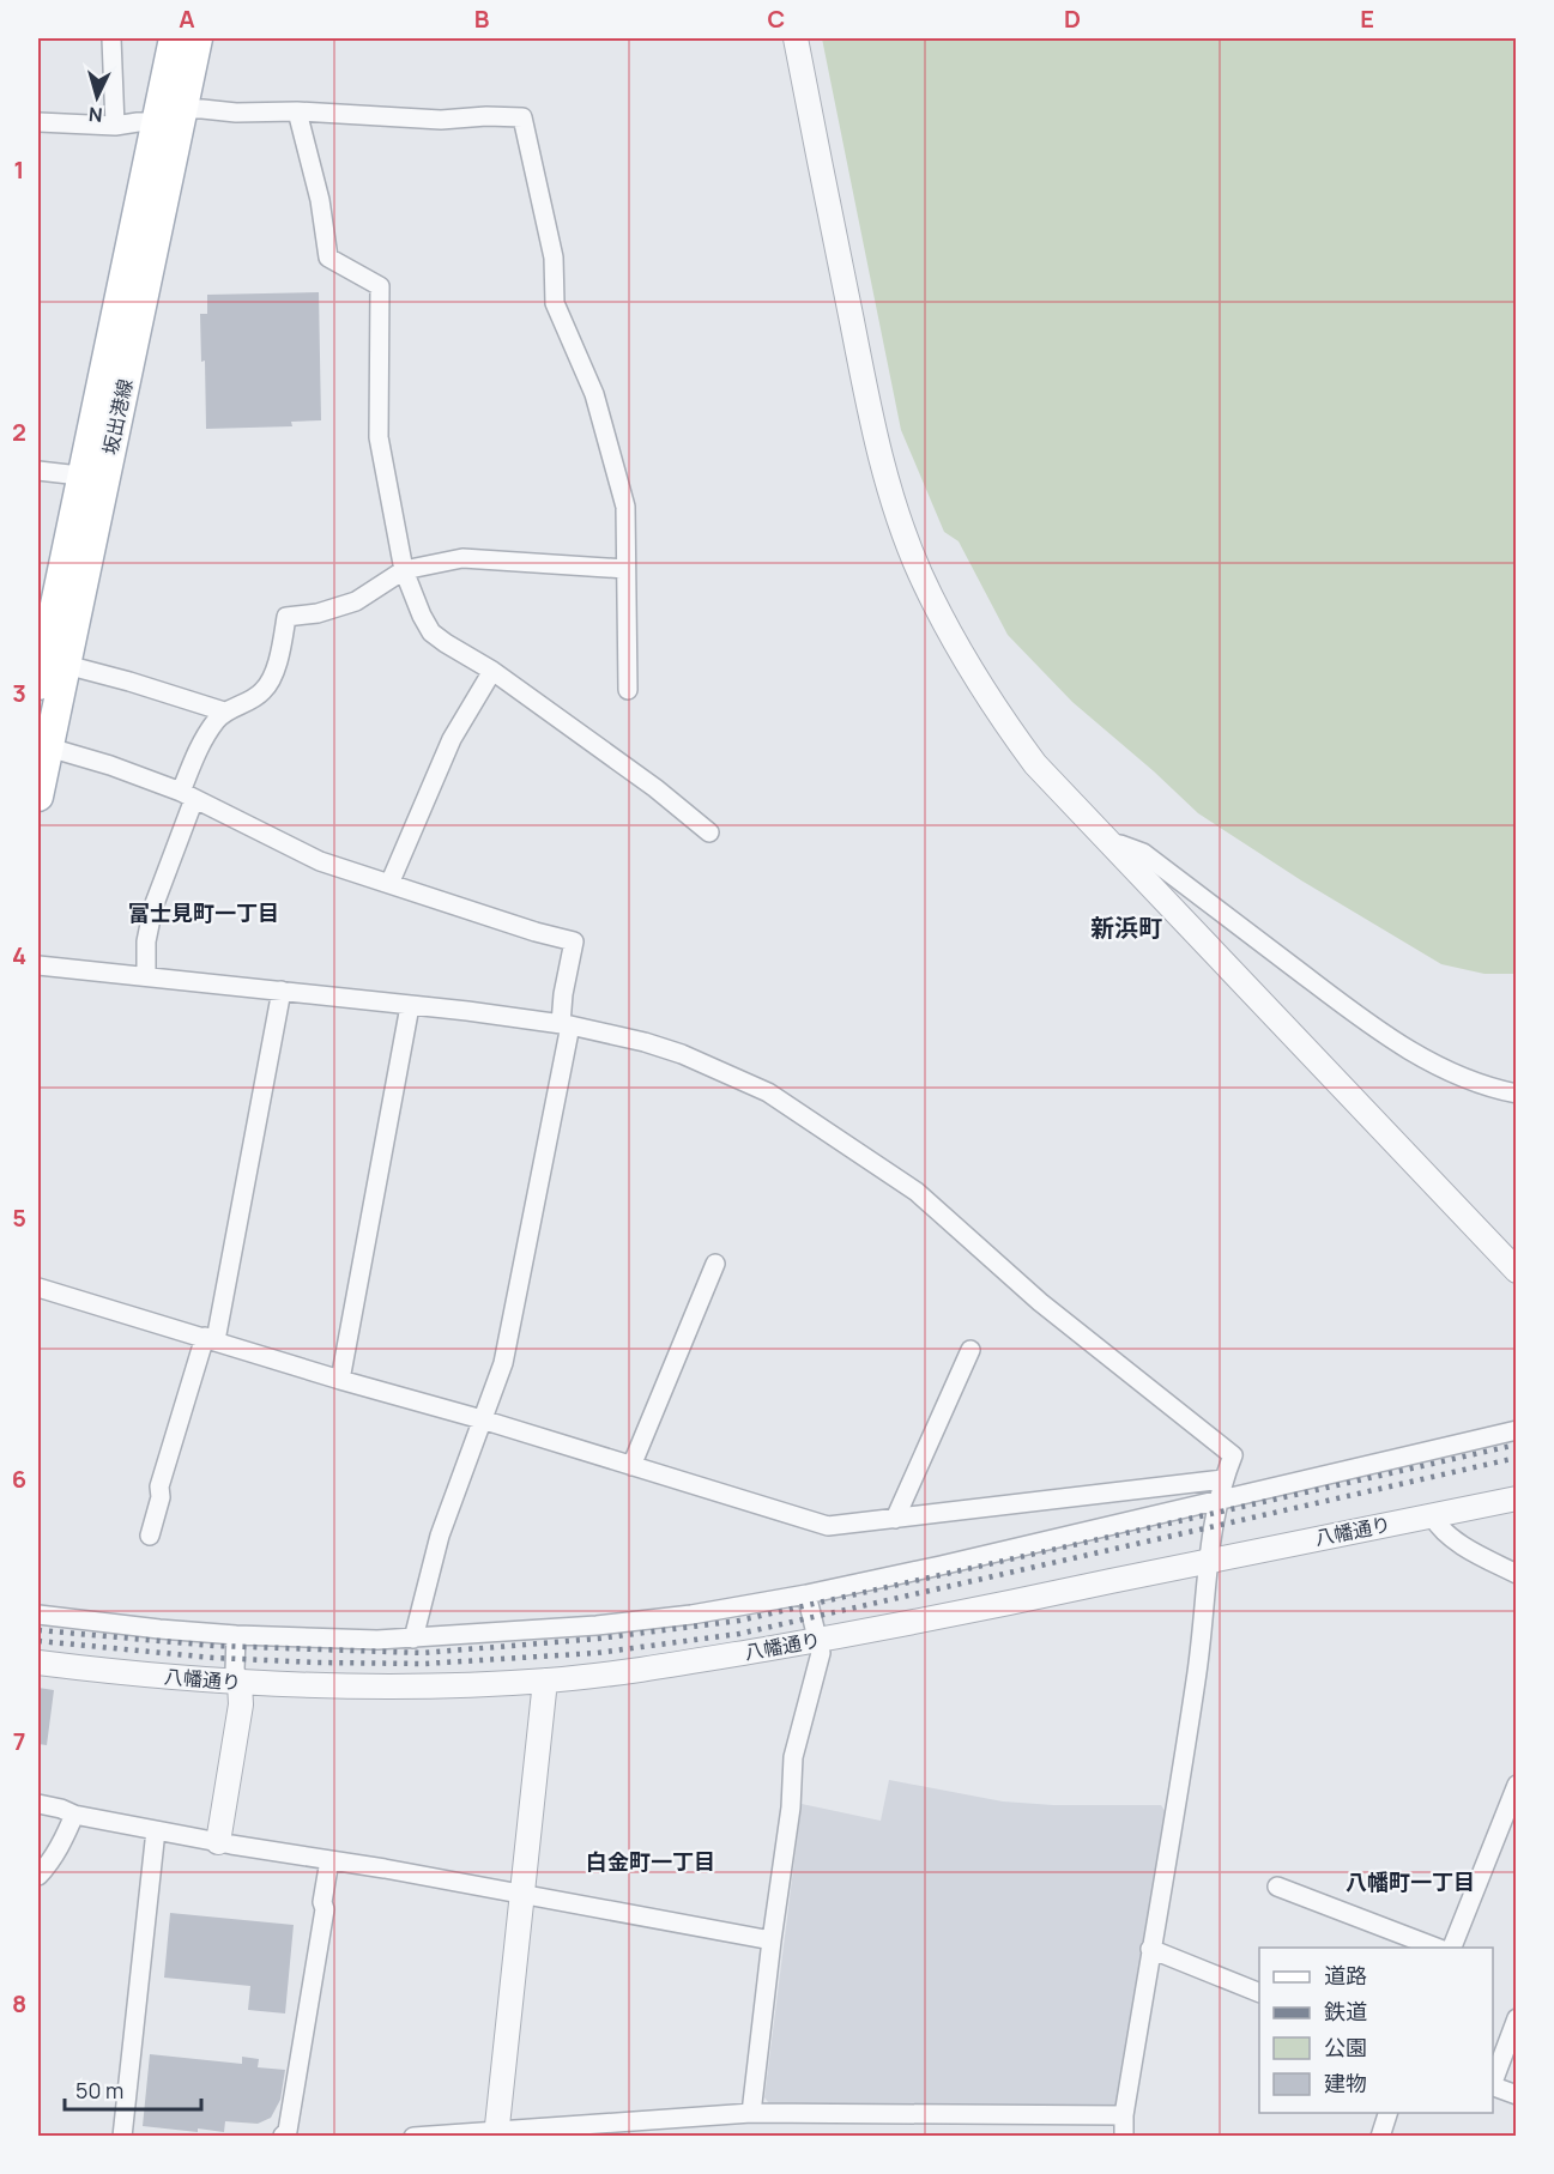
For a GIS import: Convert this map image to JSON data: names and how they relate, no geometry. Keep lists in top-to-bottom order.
{
  "streets": {
    "main road": ["坂出港線"],
    "street": ["八幡通り"]
  },
  "districts": [
    "富士見町一丁目",
    "新浜町",
    "白金町一丁目",
    "八幡町一丁目"
  ],
  "legend": [
    "道路",
    "鉄道",
    "公園",
    "建物"
  ],
  "scale_bar": "50 m",
  "north": "bottom",
  "grid": {
    "columns": [
      "A",
      "B",
      "C",
      "D",
      "E"
    ],
    "rows": [
      "1",
      "2",
      "3",
      "4",
      "5",
      "6",
      "7",
      "8"
    ]
  }
}
